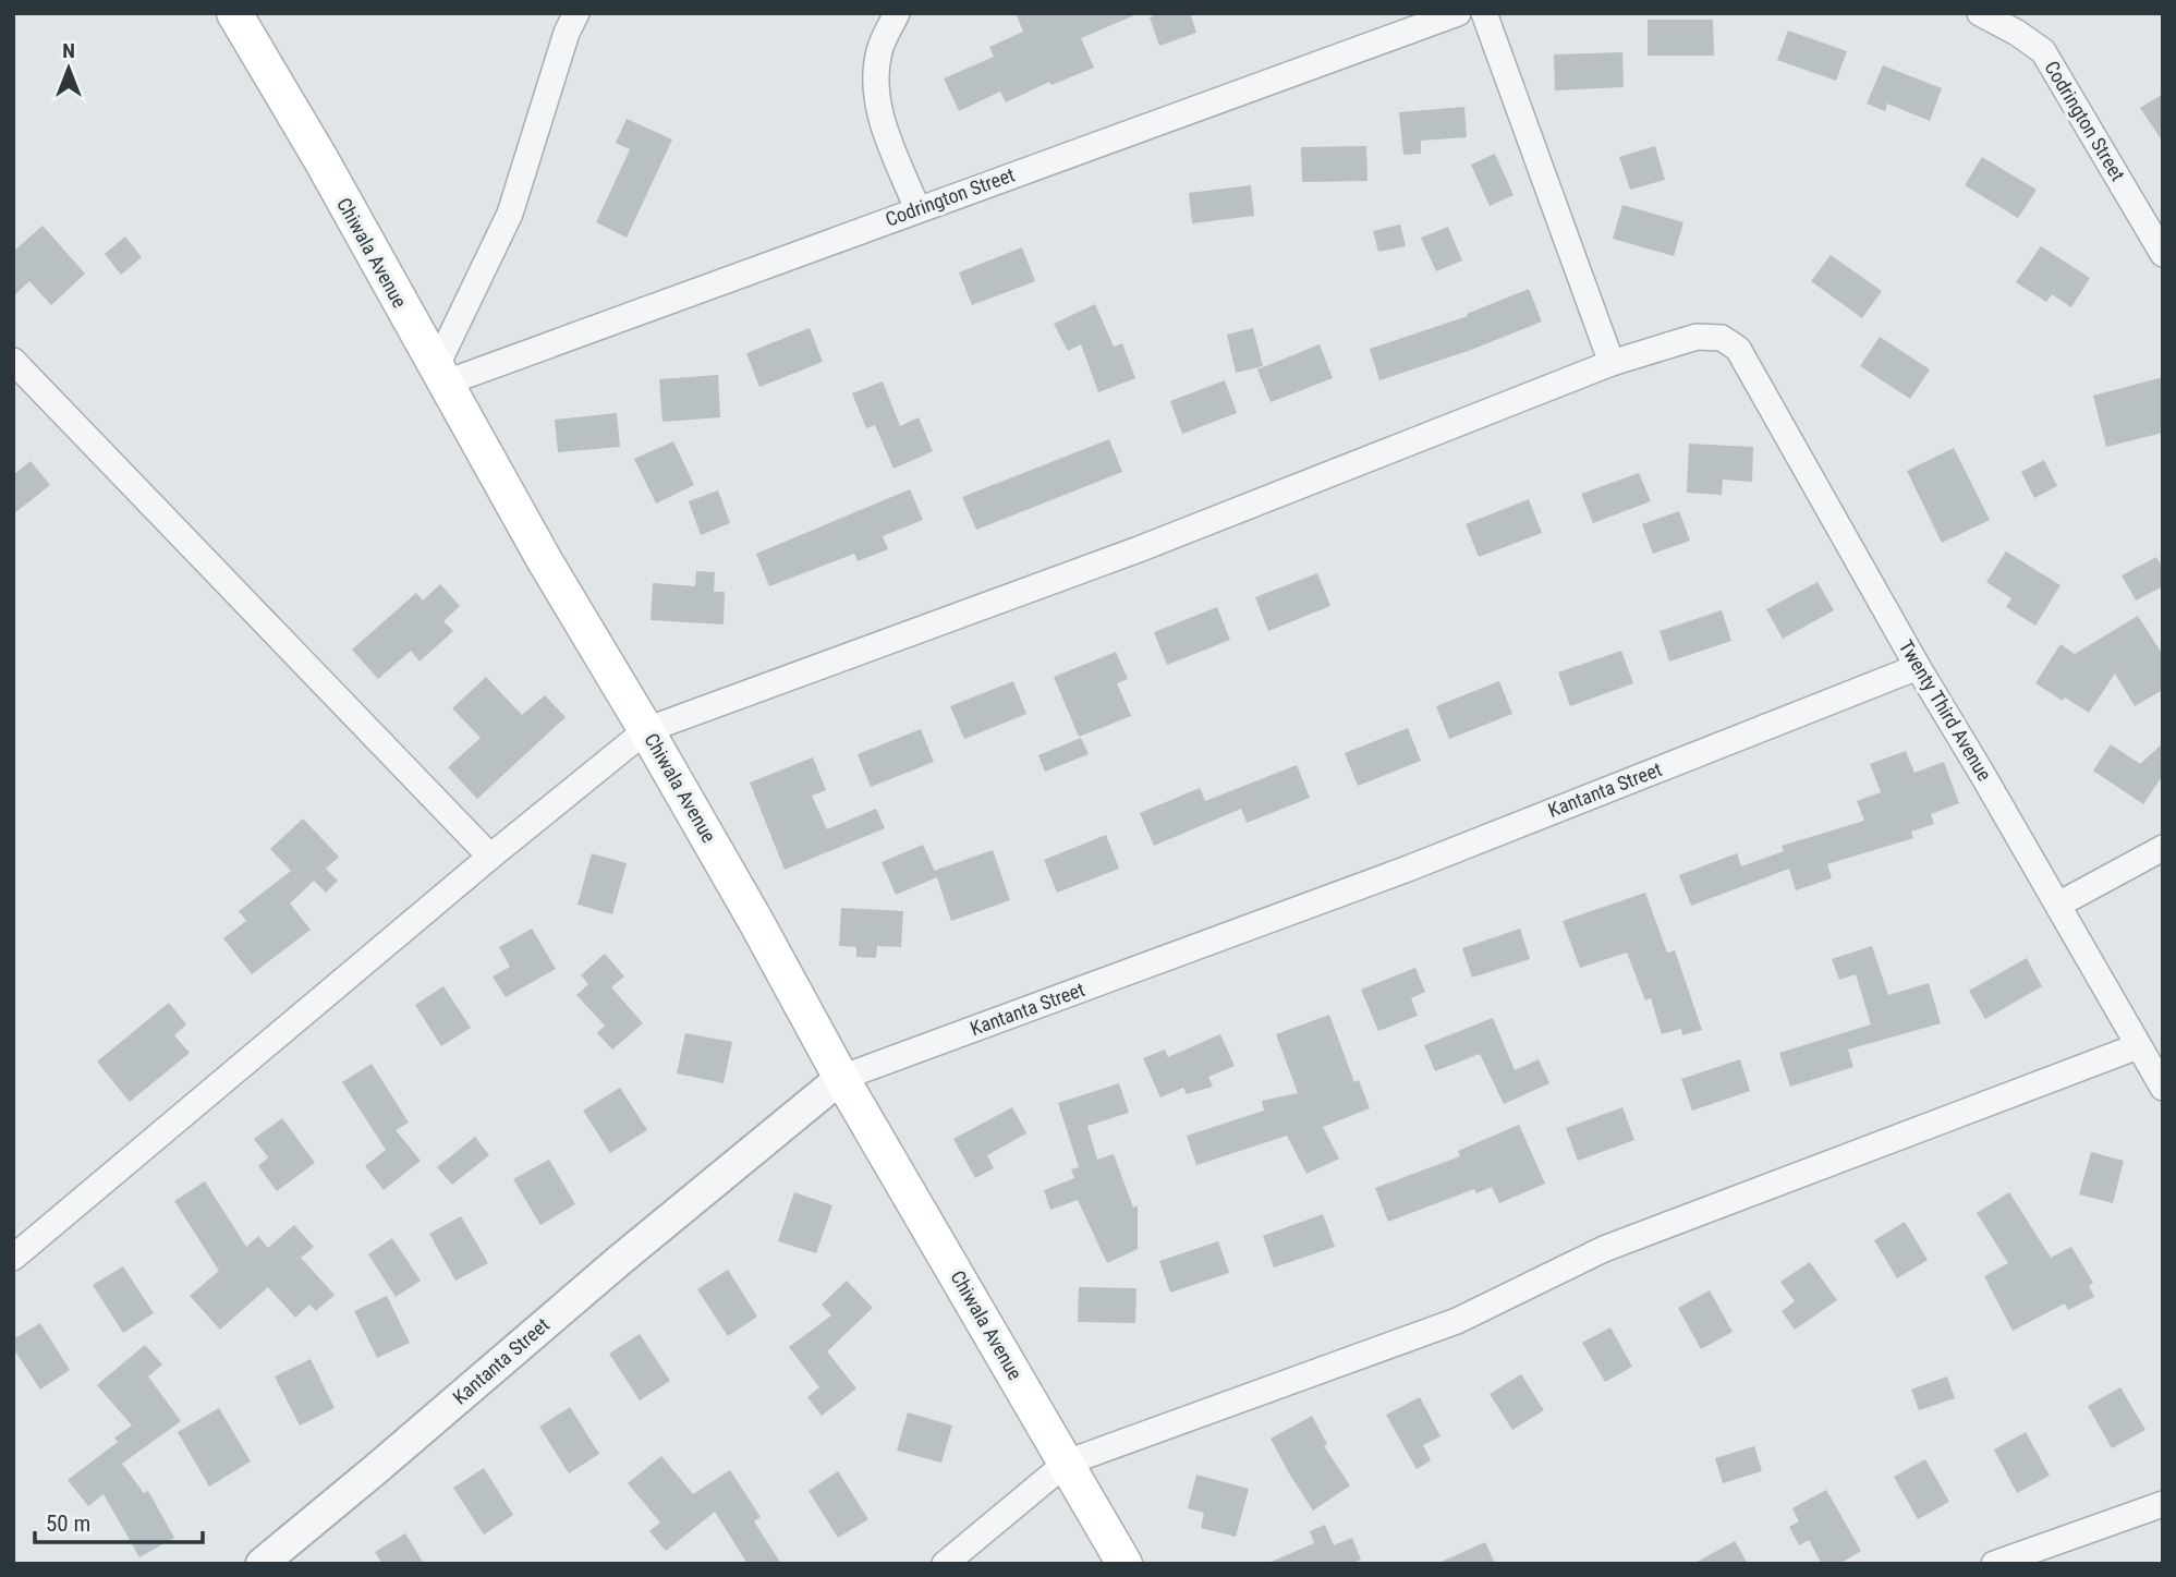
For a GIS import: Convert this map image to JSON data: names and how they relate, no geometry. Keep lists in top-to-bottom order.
{
  "streets": {
    "main road": ["Chiwala Avenue"],
    "street": ["Codrington Street", "Twenty Third Avenue", "Kantanta Street"]
  },
  "crossings": [
    ["Codrington Street", "Chiwala Avenue"],
    ["Chiwala Avenue", "Kantanta Street"],
    ["Twenty Third Avenue", "Kantanta Street"]
  ],
  "scale_bar": "50 m",
  "north": "top"
}
